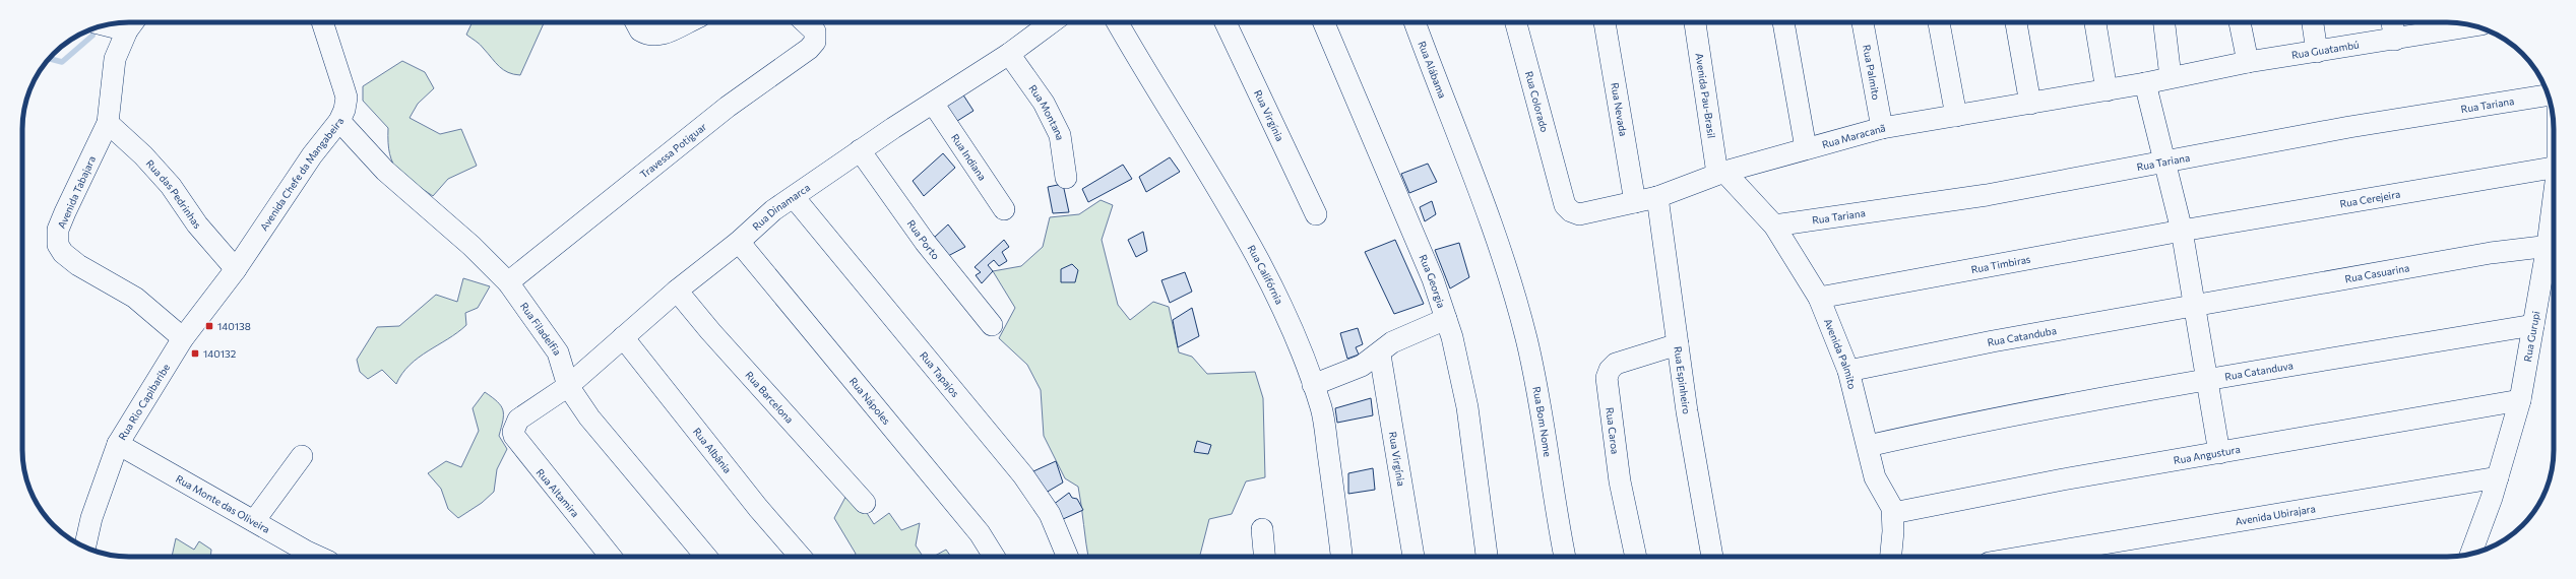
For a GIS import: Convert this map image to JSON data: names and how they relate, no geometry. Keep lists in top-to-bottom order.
{
  "streets": {
    "street": [
      "Rua Guatambú",
      "Rua Alábama",
      "Rua Palmito",
      "Avenida Pau-Brasil",
      "Rua Colorado",
      "Rua Tariana",
      "Rua Nevada",
      "Rua Montana",
      "Rua Virgínia",
      "Rua Maracanã",
      "Travessa Potiguar",
      "Rua Indiana",
      "Avenida Chefe da Mangabeira",
      "Avenida Tabajara",
      "Rua das Pedrinhas",
      "Rua Cerejeira",
      "Rua Dinamarca",
      "Rua Porto",
      "Rua Timbiras",
      "Rua Casuarina",
      "Rua Califórnia",
      "Rua Georgia",
      "Rua Filadelfia",
      "Rua Gurupi",
      "Rua Catanduba",
      "Avenida Palmito",
      "Rua Catanduva",
      "Rua Tapajos",
      "Rua Espinheiro",
      "Rua Barcelona",
      "Rua Rio Capibaribe",
      "Rua Nápoles",
      "Rua Bom Nome",
      "Rua Caroa",
      "Rua Albânia",
      "Rua Angustura",
      "Rua Altamira",
      "Rua Monte das Oliveira",
      "Avenida Ubirajara"
    ]
  },
  "crossings": [
    ["Rua Guatambú", "Rua Maracanã"],
    ["Rua Alábama", "Rua Bom Nome"],
    ["Rua Palmito", "Rua Maracanã"],
    ["Avenida Pau-Brasil", "Rua Maracanã"],
    ["Avenida Pau-Brasil", "Avenida Palmito"],
    ["Rua Colorado", "Rua Maracanã"],
    ["Rua Tariana", "Avenida Palmito"],
    ["Rua Nevada", "Rua Maracanã"],
    ["Rua Montana", "Rua Dinamarca"],
    ["Rua Maracanã", "Avenida Palmito"],
    ["Rua Maracanã", "Rua Espinheiro"],
    ["Travessa Potiguar", "Rua Filadelfia"],
    ["Rua Indiana", "Rua Dinamarca"],
    ["Avenida Chefe da Mangabeira", "Rua das Pedrinhas"],
    ["Avenida Chefe da Mangabeira", "Rua Filadelfia"],
    ["Avenida Chefe da Mangabeira", "Rua Rio Capibaribe"],
    ["Avenida Tabajara", "Rua das Pedrinhas"],
    ["Avenida Tabajara", "Rua Rio Capibaribe"],
    ["Rua das Pedrinhas", "Rua Rio Capibaribe"],
    ["Rua Cerejeira", "Rua Timbiras"],
    ["Rua Dinamarca", "Rua Porto"],
    ["Rua Dinamarca", "Rua Filadelfia"],
    ["Rua Dinamarca", "Rua Tapajos"],
    ["Rua Dinamarca", "Rua Barcelona"],
    ["Rua Dinamarca", "Rua Nápoles"],
    ["Rua Dinamarca", "Rua Albânia"],
    ["Rua Dinamarca", "Rua Altamira"],
    ["Rua Timbiras", "Avenida Palmito"],
    ["Rua Casuarina", "Rua Gurupi"],
    ["Rua Casuarina", "Rua Catanduba"],
    ["Rua Gurupi", "Rua Catanduva"],
    ["Rua Gurupi", "Rua Angustura"],
    ["Rua Gurupi", "Avenida Ubirajara"],
    ["Rua Catanduba", "Avenida Palmito"],
    ["Avenida Palmito", "Rua Catanduva"],
    ["Avenida Palmito", "Rua Angustura"],
    ["Rua Espinheiro", "Rua Caroa"],
    ["Rua Rio Capibaribe", "Rua Monte das Oliveira"]
  ],
  "places": {
    "transit": ["140138", "140132"]
  }
}
